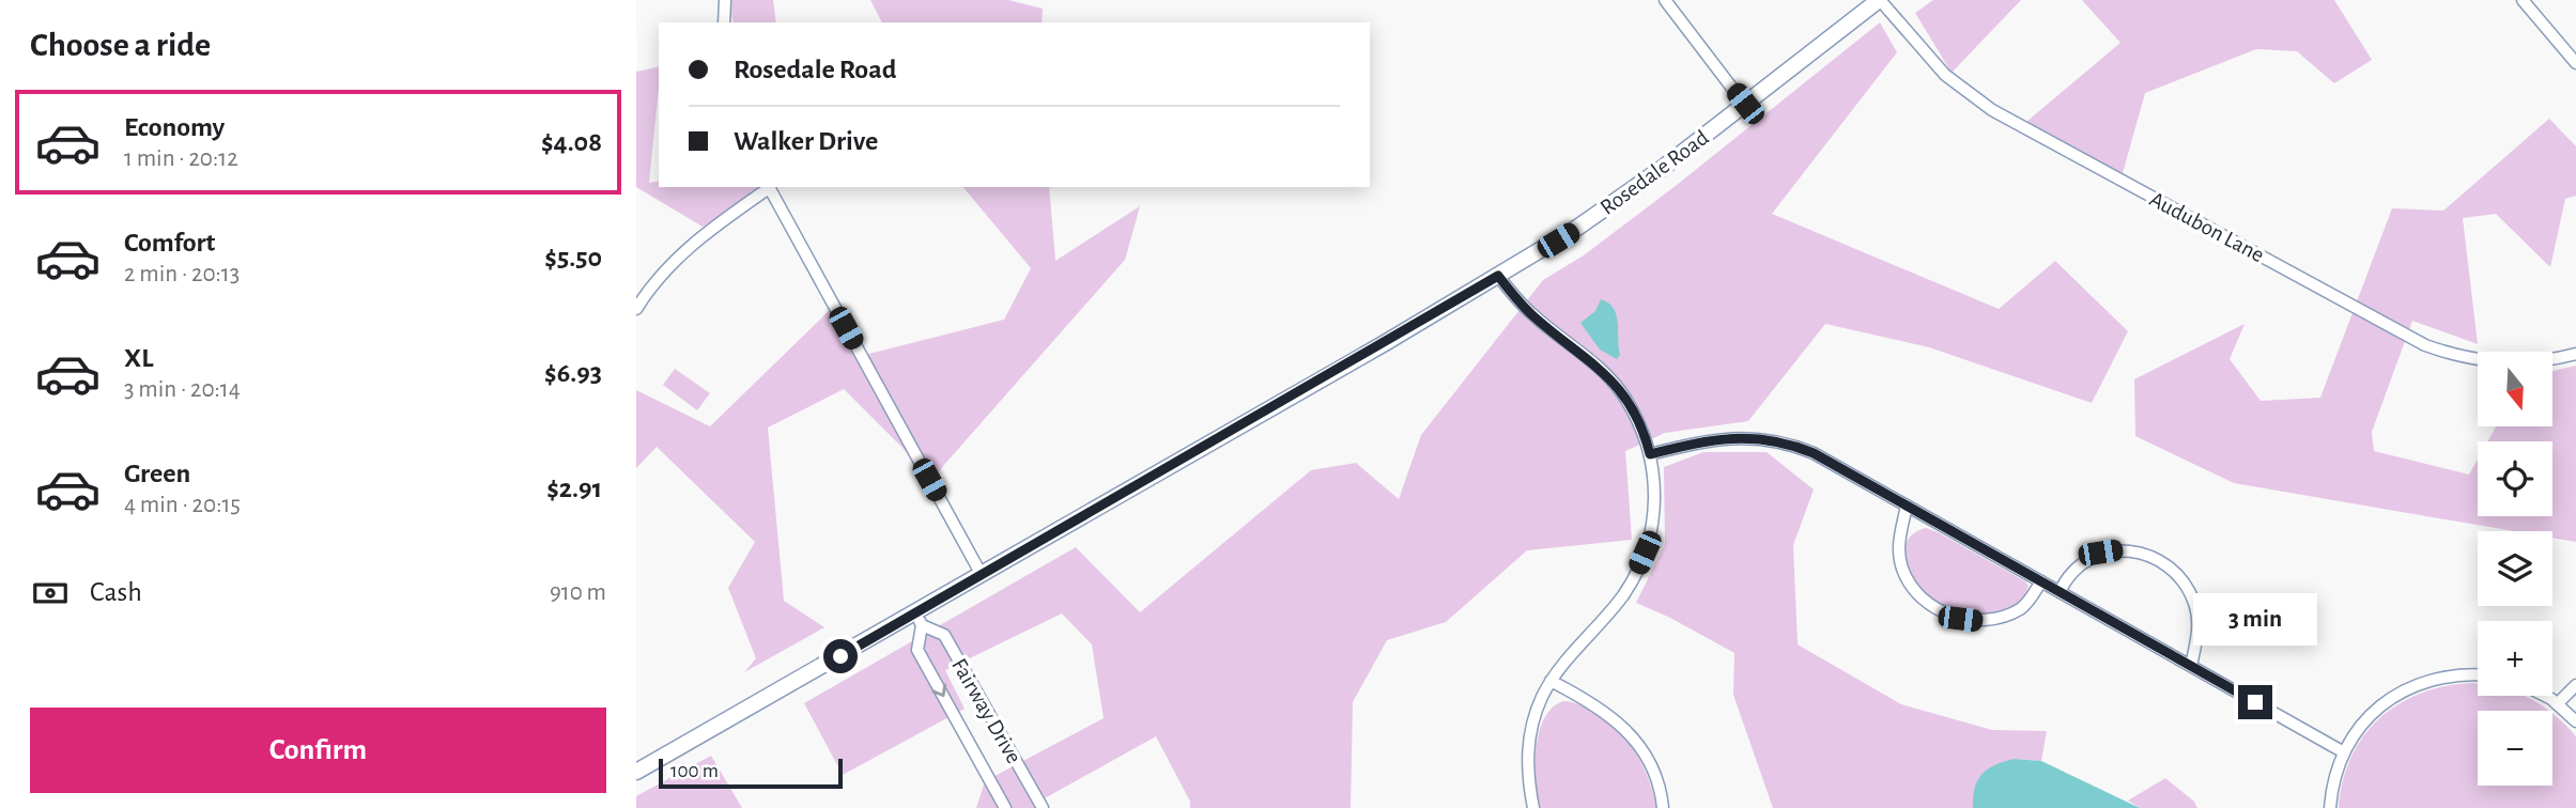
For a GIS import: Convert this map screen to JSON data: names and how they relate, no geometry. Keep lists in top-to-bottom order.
{
  "streets": {
    "street": ["Rosedale Road", "Audubon Lane", "Fairway Drive"]
  },
  "crossings": [
    ["Rosedale Road", "Audubon Lane"],
    ["Rosedale Road", "Fairway Drive"]
  ],
  "scale_bar": "100 m",
  "north": "bottom",
  "page": {
    "heading": "Choose a ride",
    "banner": ["Rosedale Road", "Walker Drive"],
    "list": [
      {
        "name": "Economy",
        "note": "1 min · 20:12",
        "value": "$4.08"
      },
      {
        "name": "Comfort",
        "note": "2 min · 20:13",
        "value": "$5.50"
      },
      {
        "name": "XL",
        "note": "3 min · 20:14",
        "value": "$6.93"
      },
      {
        "name": "Green",
        "note": "4 min · 20:15",
        "value": "$2.91"
      }
    ],
    "map_buttons": ["+", "−"],
    "pay": ["Cash", "910 m"],
    "bubble": "3 min",
    "buttons": "Confirm",
    "scale": "100 m"
  }
}
